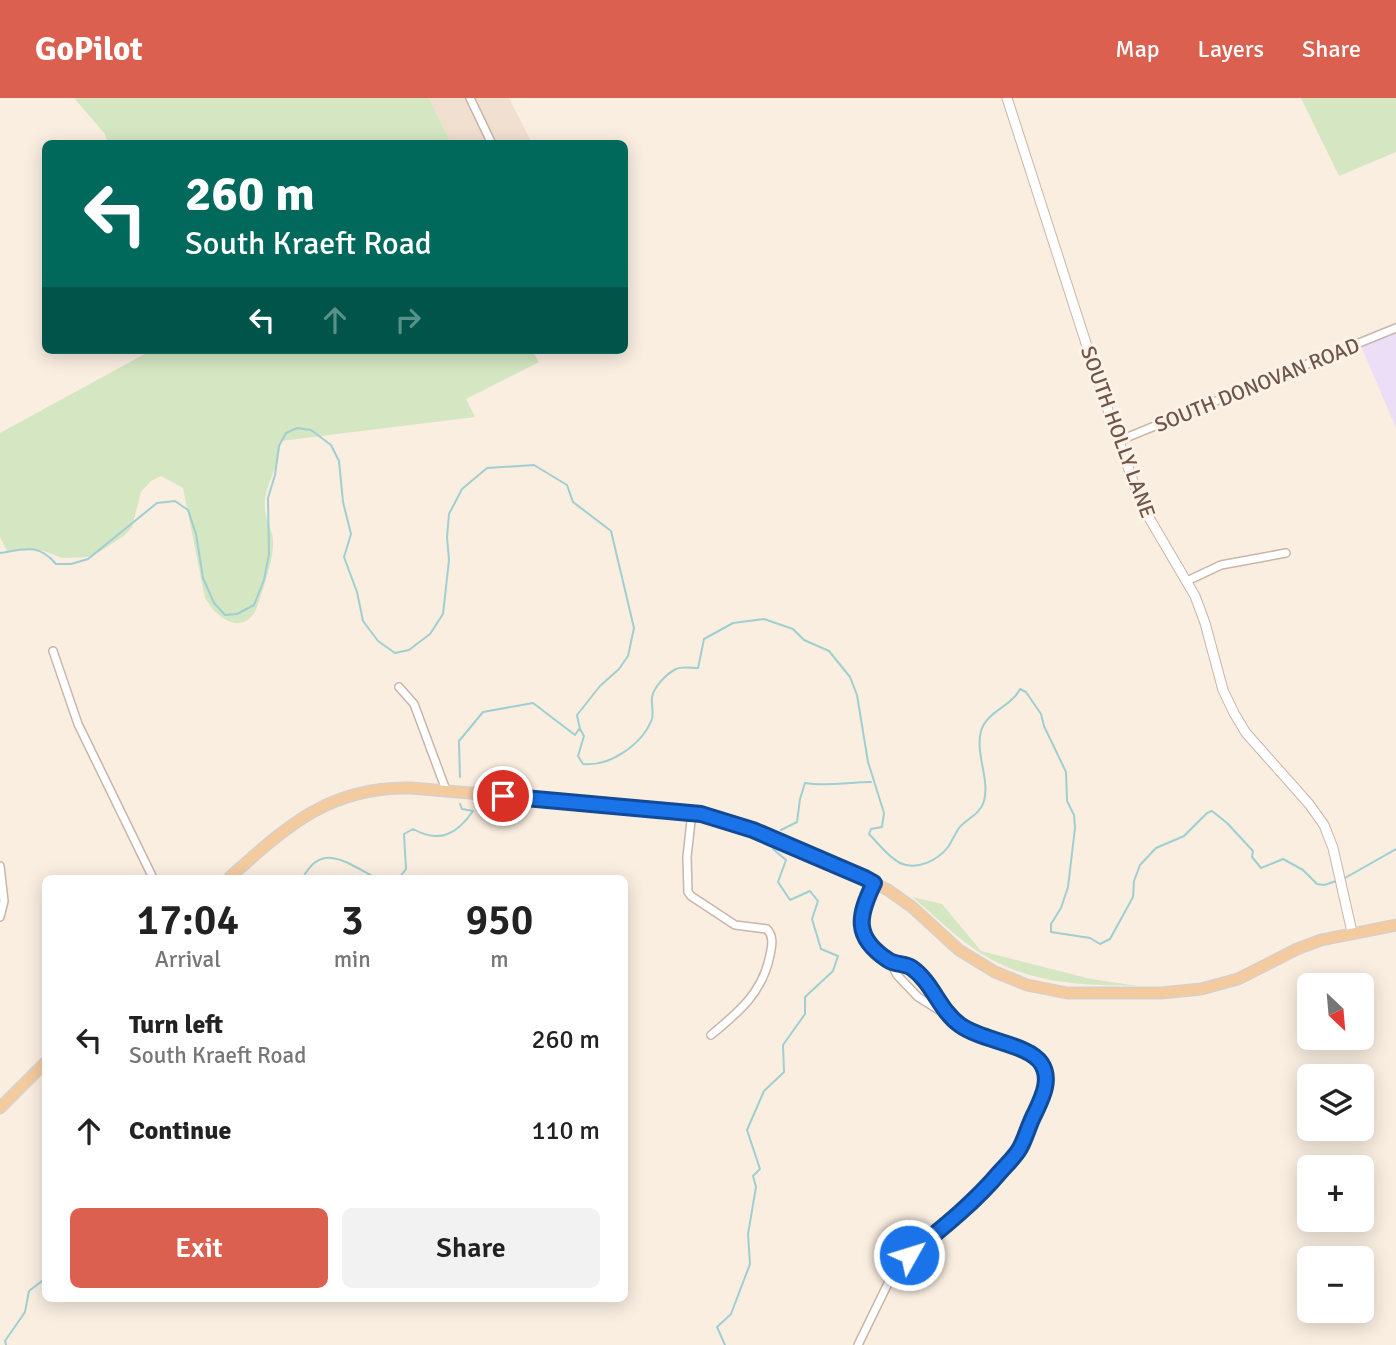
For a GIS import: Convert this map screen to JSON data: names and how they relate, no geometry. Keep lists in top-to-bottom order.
{
  "streets": {
    "street": ["SOUTH DONOVAN ROAD", "SOUTH HOLLY LANE"]
  },
  "crossings": [
    ["SOUTH DONOVAN ROAD", "SOUTH HOLLY LANE"]
  ],
  "north": "bottom right",
  "page": {
    "header": "GoPilot",
    "nav": ["Map", "Layers", "Share"],
    "turn": ["260 m", "South Kraeft Road"],
    "eta": [
      "17:04",
      "Arrival",
      "3",
      "min",
      "950",
      "m"
    ],
    "map_buttons": ["+", "−"],
    "list": [
      {
        "name": "Turn left",
        "note": "South Kraeft Road",
        "value": "260 m"
      },
      {
        "name": "Continue",
        "value": "110 m"
      }
    ],
    "buttons": ["Exit", "Share"]
  }
}
